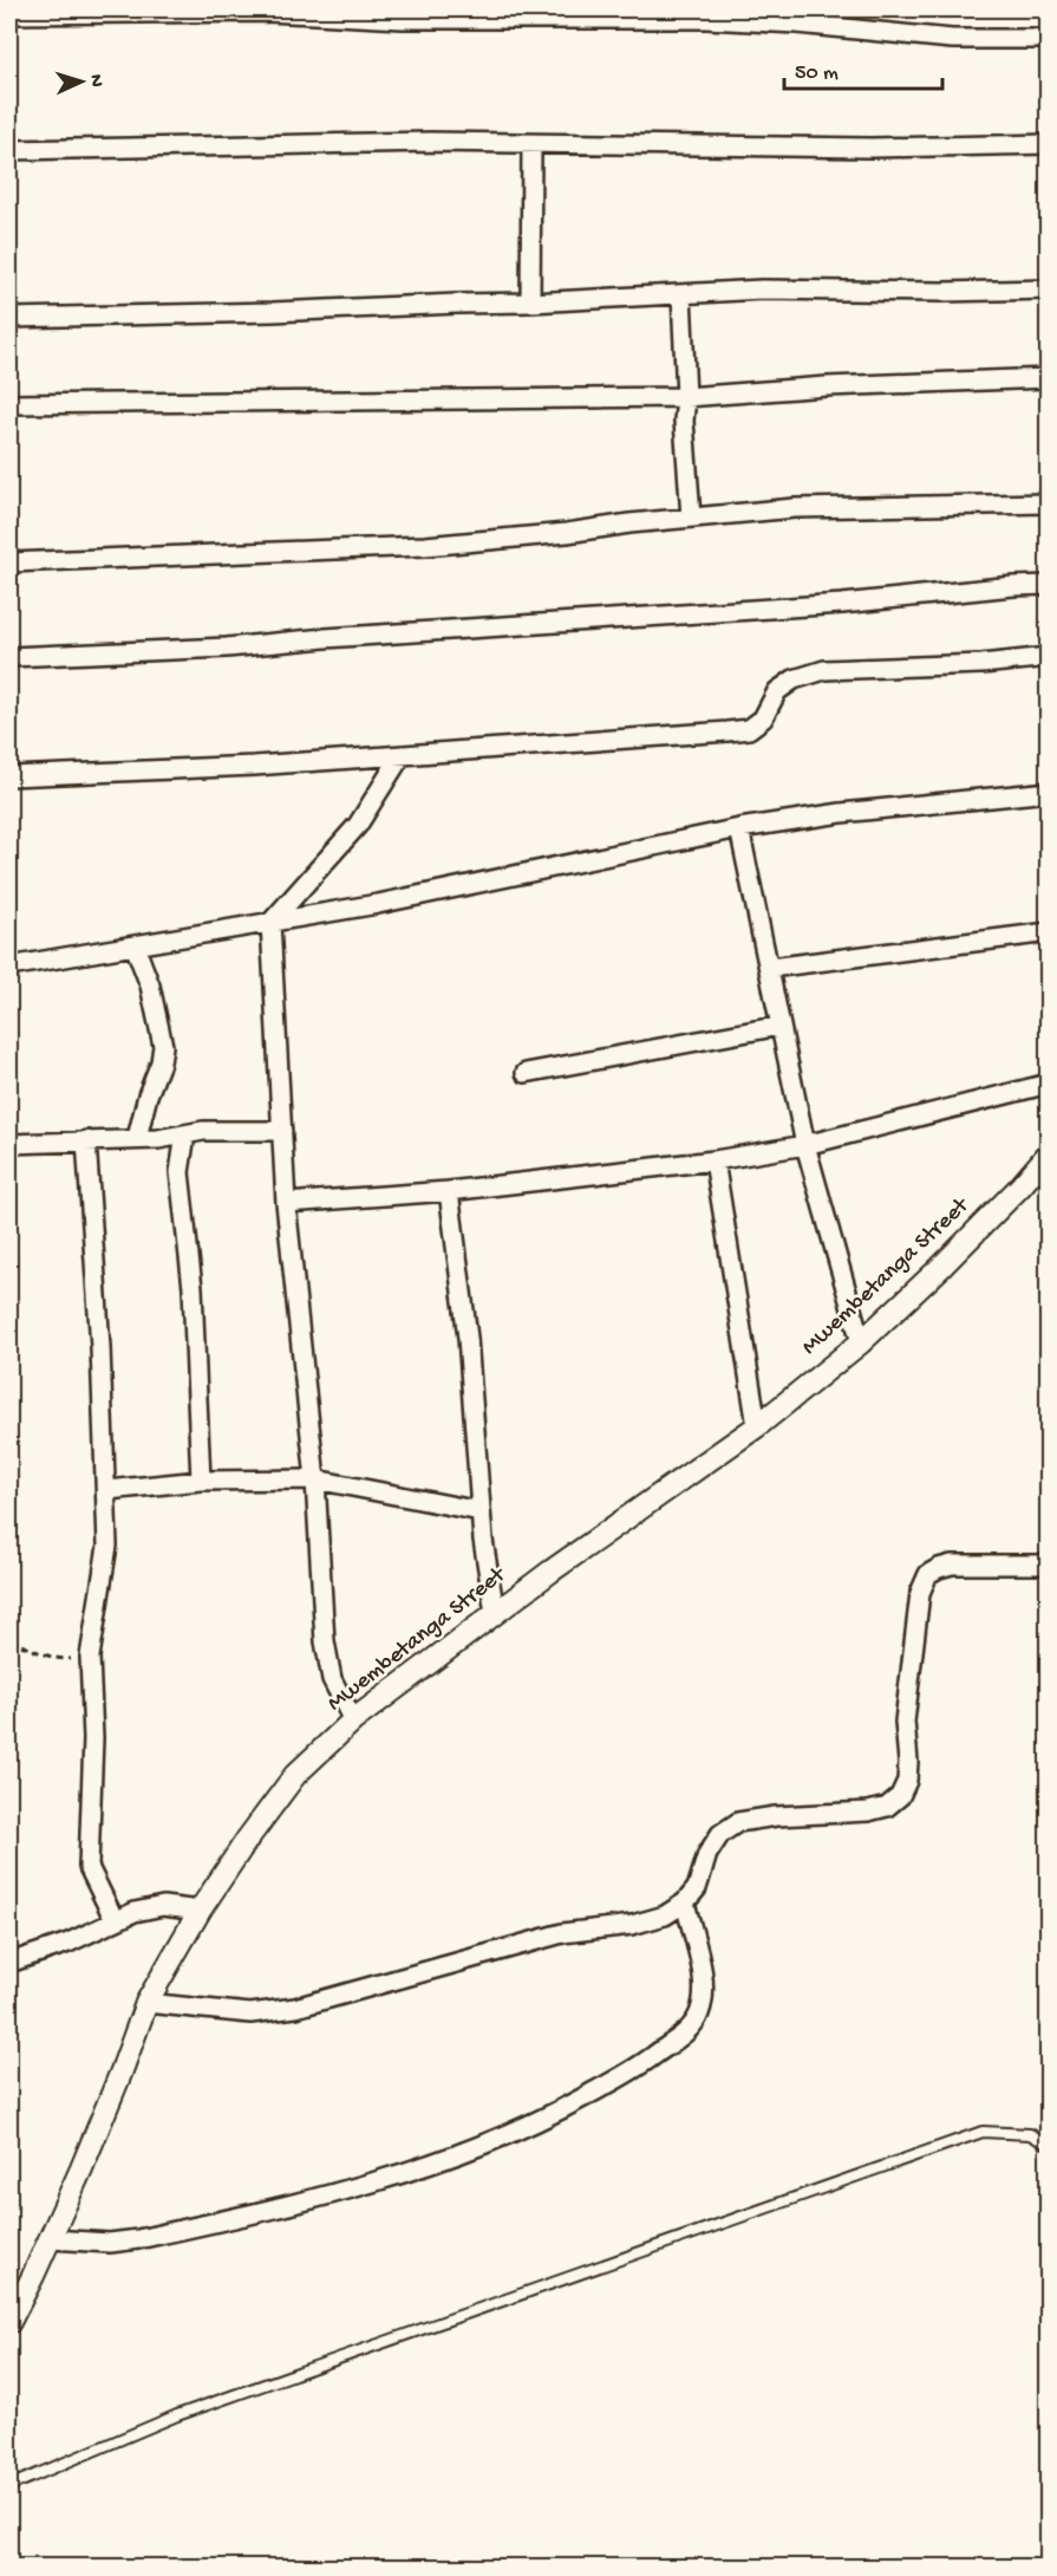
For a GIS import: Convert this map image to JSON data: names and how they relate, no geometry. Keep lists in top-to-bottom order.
{
  "streets": {
    "street": ["Mwembetanga Street"]
  },
  "scale_bar": "50 m",
  "north": "right"
}
